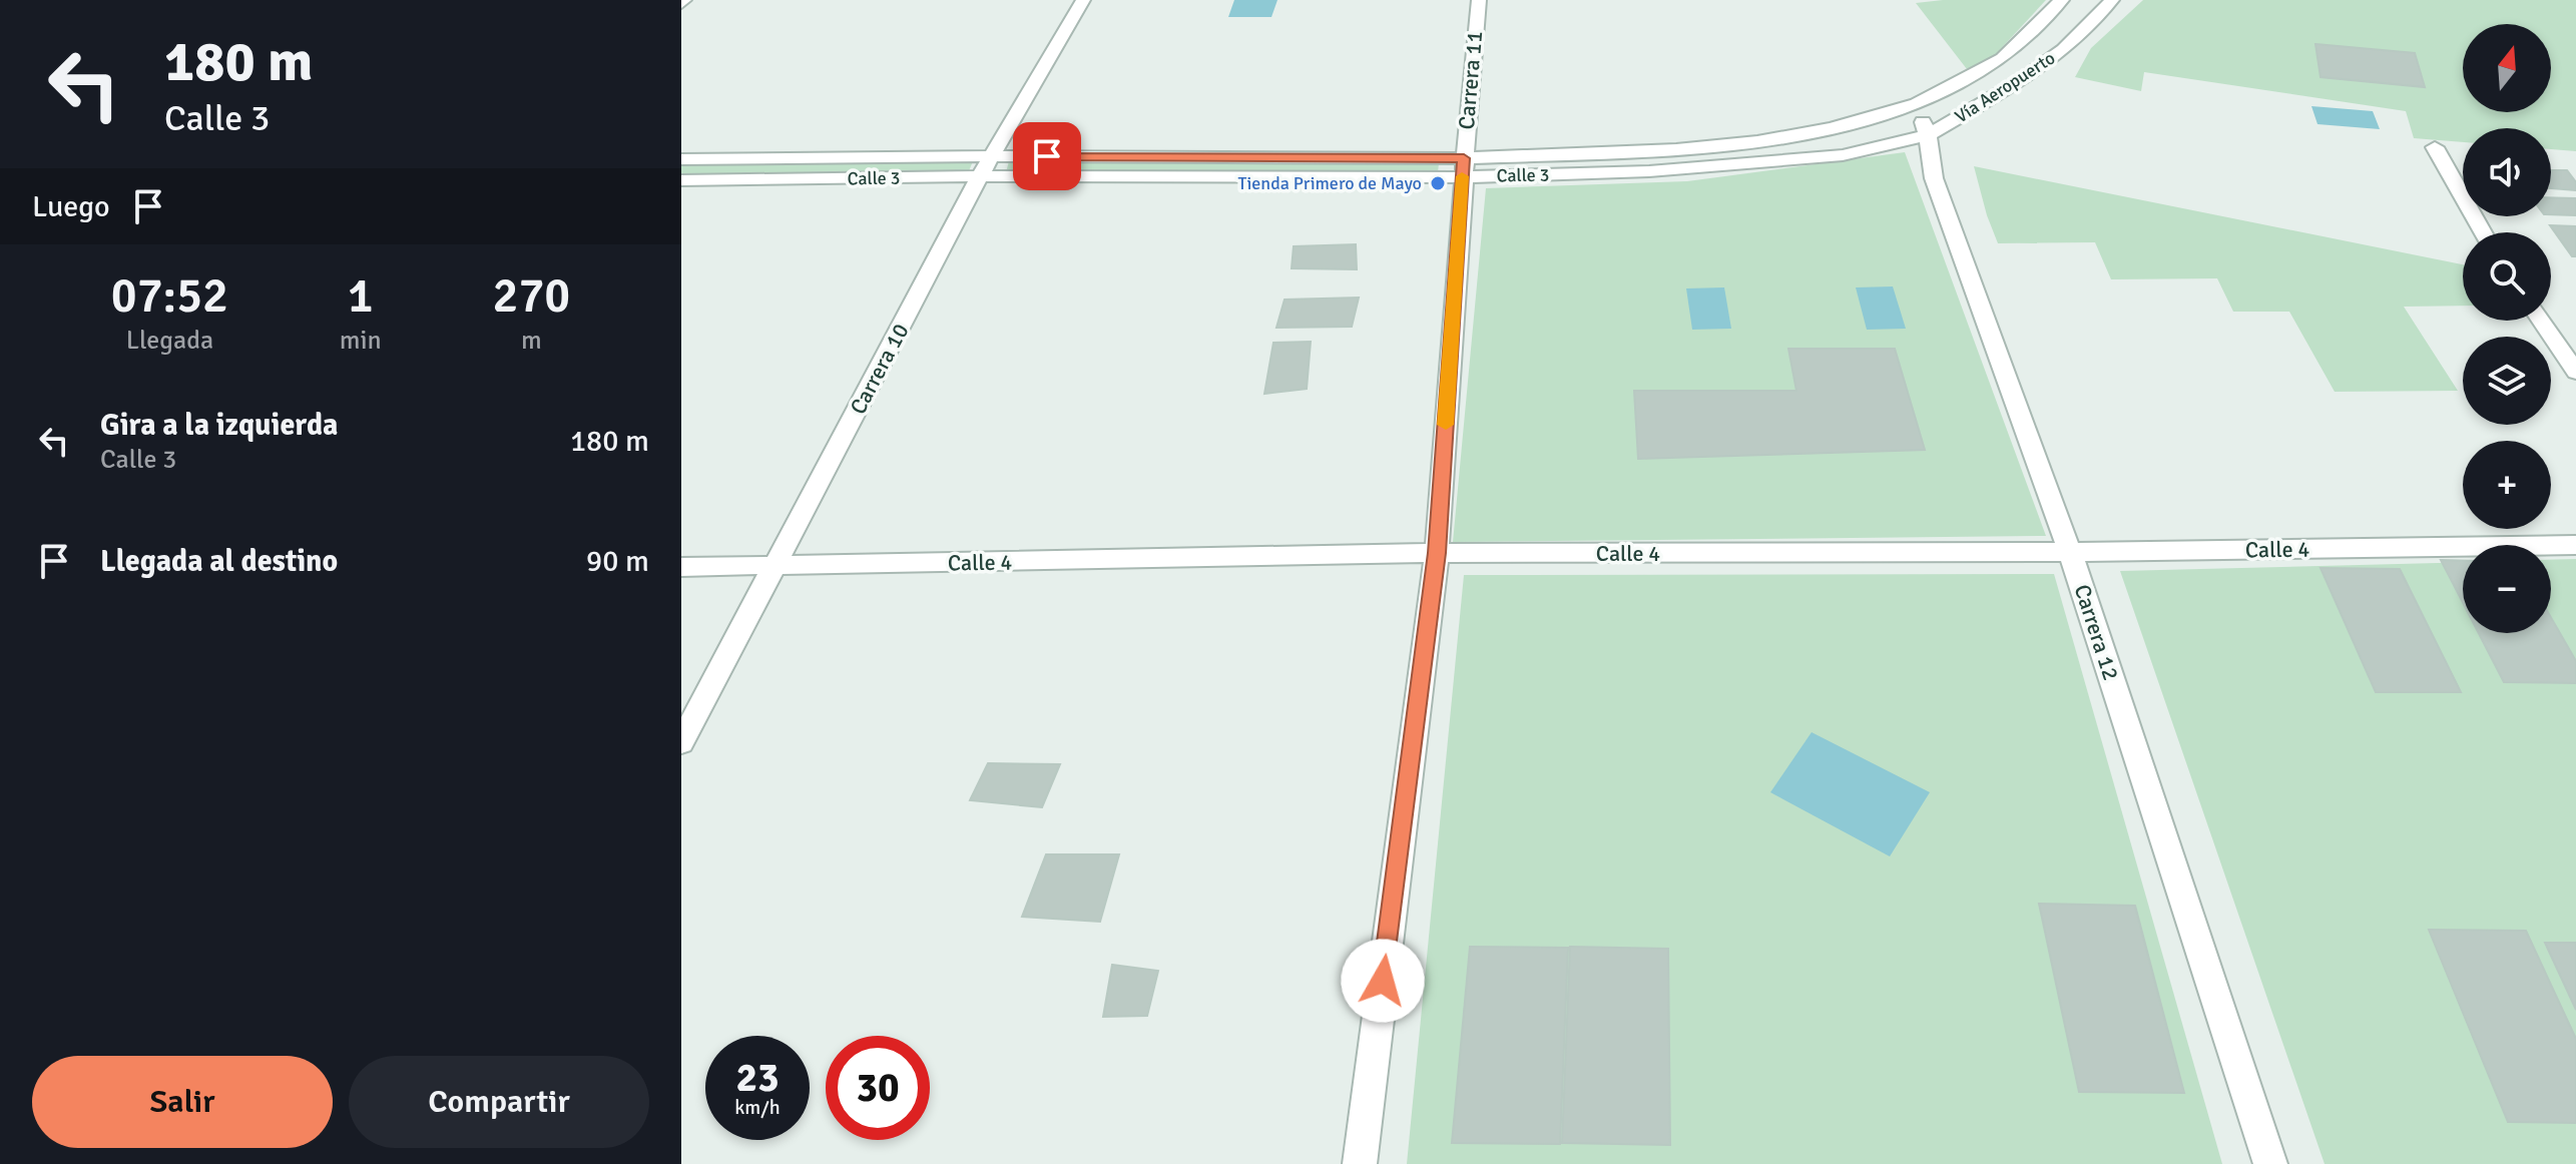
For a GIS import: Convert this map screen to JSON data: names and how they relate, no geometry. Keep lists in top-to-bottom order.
{
  "streets": {
    "street": [
      "Carrera 11",
      "Vía Aeropuerto",
      "Calle 3",
      "Carrera 10",
      "Calle 4",
      "Carrera 12"
    ]
  },
  "crossings": [
    ["Carrera 11", "Calle 3"],
    ["Carrera 11", "Calle 4"],
    ["Vía Aeropuerto", "Calle 3"],
    ["Vía Aeropuerto", "Carrera 12"],
    ["Calle 3", "Carrera 10"],
    ["Calle 3", "Carrera 12"],
    ["Carrera 10", "Calle 4"],
    ["Calle 4", "Carrera 12"]
  ],
  "places": ["Tienda Primero de Mayo"],
  "north": "top",
  "page": {
    "turn": ["180 m", "Calle 3"],
    "map_buttons": ["+", "−"],
    "then": "Luego",
    "eta": [
      "07:52",
      "Llegada",
      "1",
      "min",
      "270",
      "m"
    ],
    "list": [
      {
        "name": "Gira a la izquierda",
        "note": "Calle 3",
        "value": "180 m"
      },
      {
        "name": "Llegada al destino",
        "value": "90 m"
      }
    ],
    "speed": "23 km/h",
    "limit": "30",
    "buttons": ["Salir", "Compartir"]
  }
}
